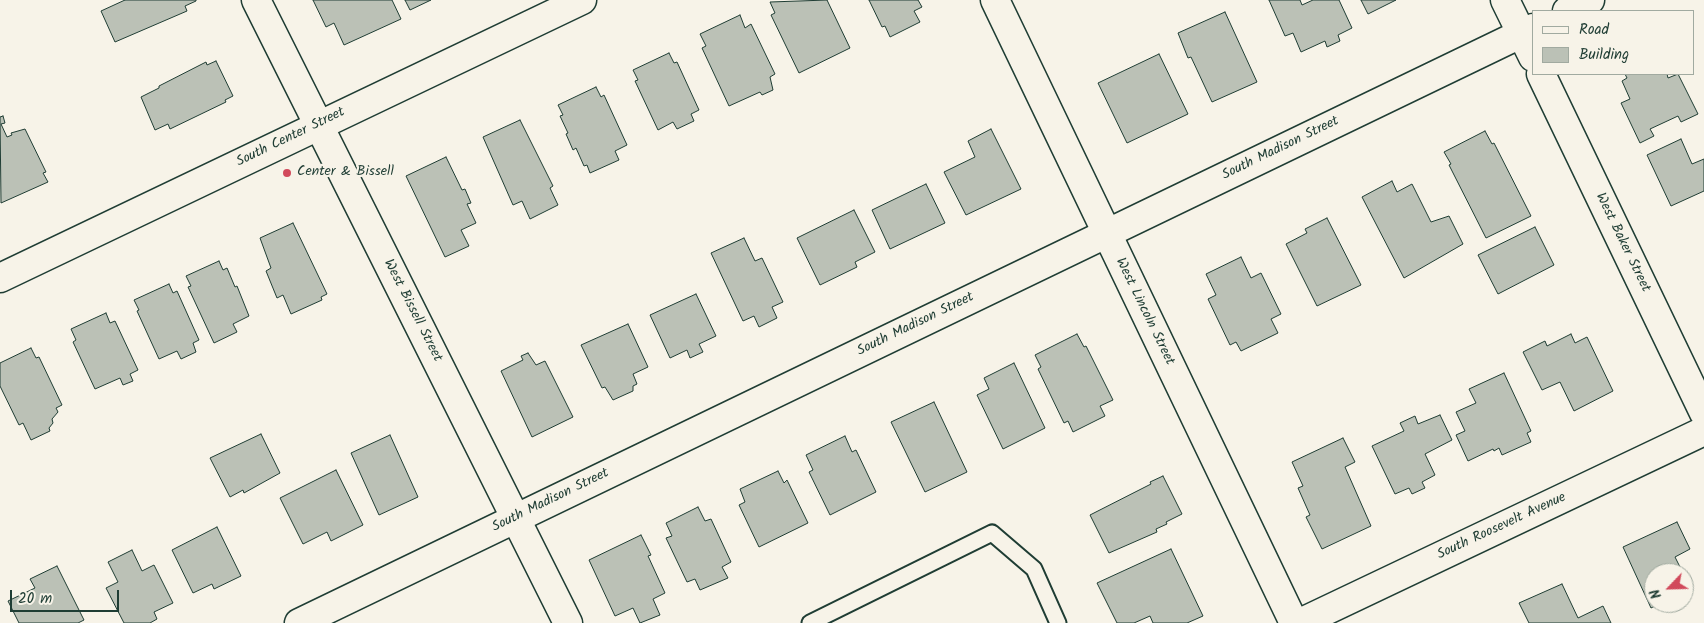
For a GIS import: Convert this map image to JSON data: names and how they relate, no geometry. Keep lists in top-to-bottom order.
{
  "streets": {
    "street": [
      "South Center Street",
      "South Madison Street",
      "West Baker Street",
      "West Bissell Street",
      "West Lincoln Street",
      "South Roosevelt Avenue"
    ]
  },
  "crossings": [
    ["South Center Street", "West Bissell Street"],
    ["South Madison Street", "West Bissell Street"],
    ["South Madison Street", "West Lincoln Street"]
  ],
  "places": ["Center & Bissell"],
  "legend": ["Road", "Building"],
  "scale_bar": "20 m",
  "north": "bottom left"
}
